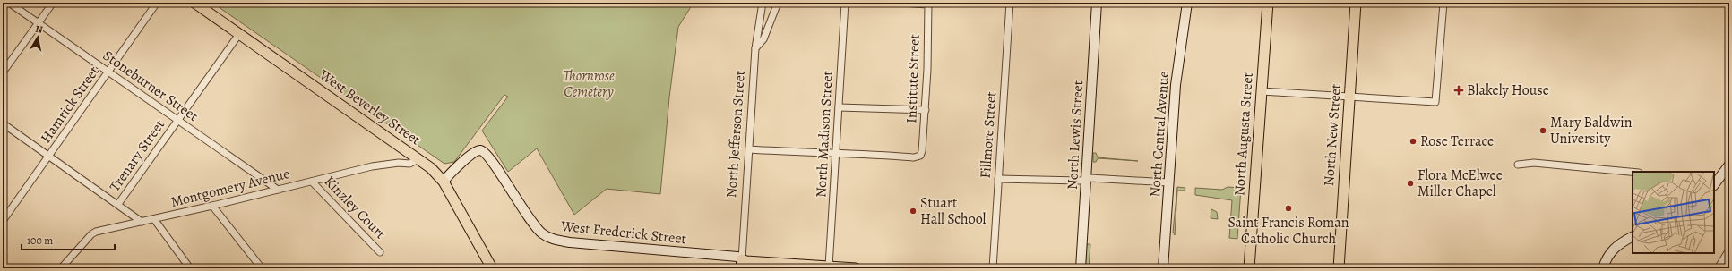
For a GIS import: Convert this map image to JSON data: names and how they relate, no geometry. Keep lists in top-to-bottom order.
{
  "streets": {
    "main road": [
      "West Beverley Street",
      "North Augusta Street",
      "North New Street",
      "West Frederick Street"
    ],
    "street": [
      "Institute Street",
      "Stoneburner Street",
      "Hamrick Street",
      "North Jefferson Street",
      "North Madison Street",
      "North Central Avenue",
      "Fillmore Street",
      "North Lewis Street",
      "Trenary Street",
      "Montgomery Avenue",
      "Kinzley Court"
    ]
  },
  "crossings": [
    ["Institute Street", "North Madison Street"],
    ["Stoneburner Street", "Hamrick Street"],
    ["Stoneburner Street", "Trenary Street"],
    ["Stoneburner Street", "Montgomery Avenue"],
    ["West Beverley Street", "Trenary Street"],
    ["West Beverley Street", "Montgomery Avenue"],
    ["West Beverley Street", "West Frederick Street"],
    ["North Jefferson Street", "West Frederick Street"],
    ["North Madison Street", "West Frederick Street"],
    ["Montgomery Avenue", "Kinzley Court"]
  ],
  "parks": ["Thornrose Cemetery"],
  "places": {
    "health": ["Blakely House"],
    "other": [
      "Mary Baldwin University",
      "Rose Terrace",
      "Flora McElwee Miller Chapel",
      "Saint Francis Roman Catholic Church",
      "Stuart Hall School"
    ]
  },
  "scale_bar": "100 m",
  "north": "top"
}
